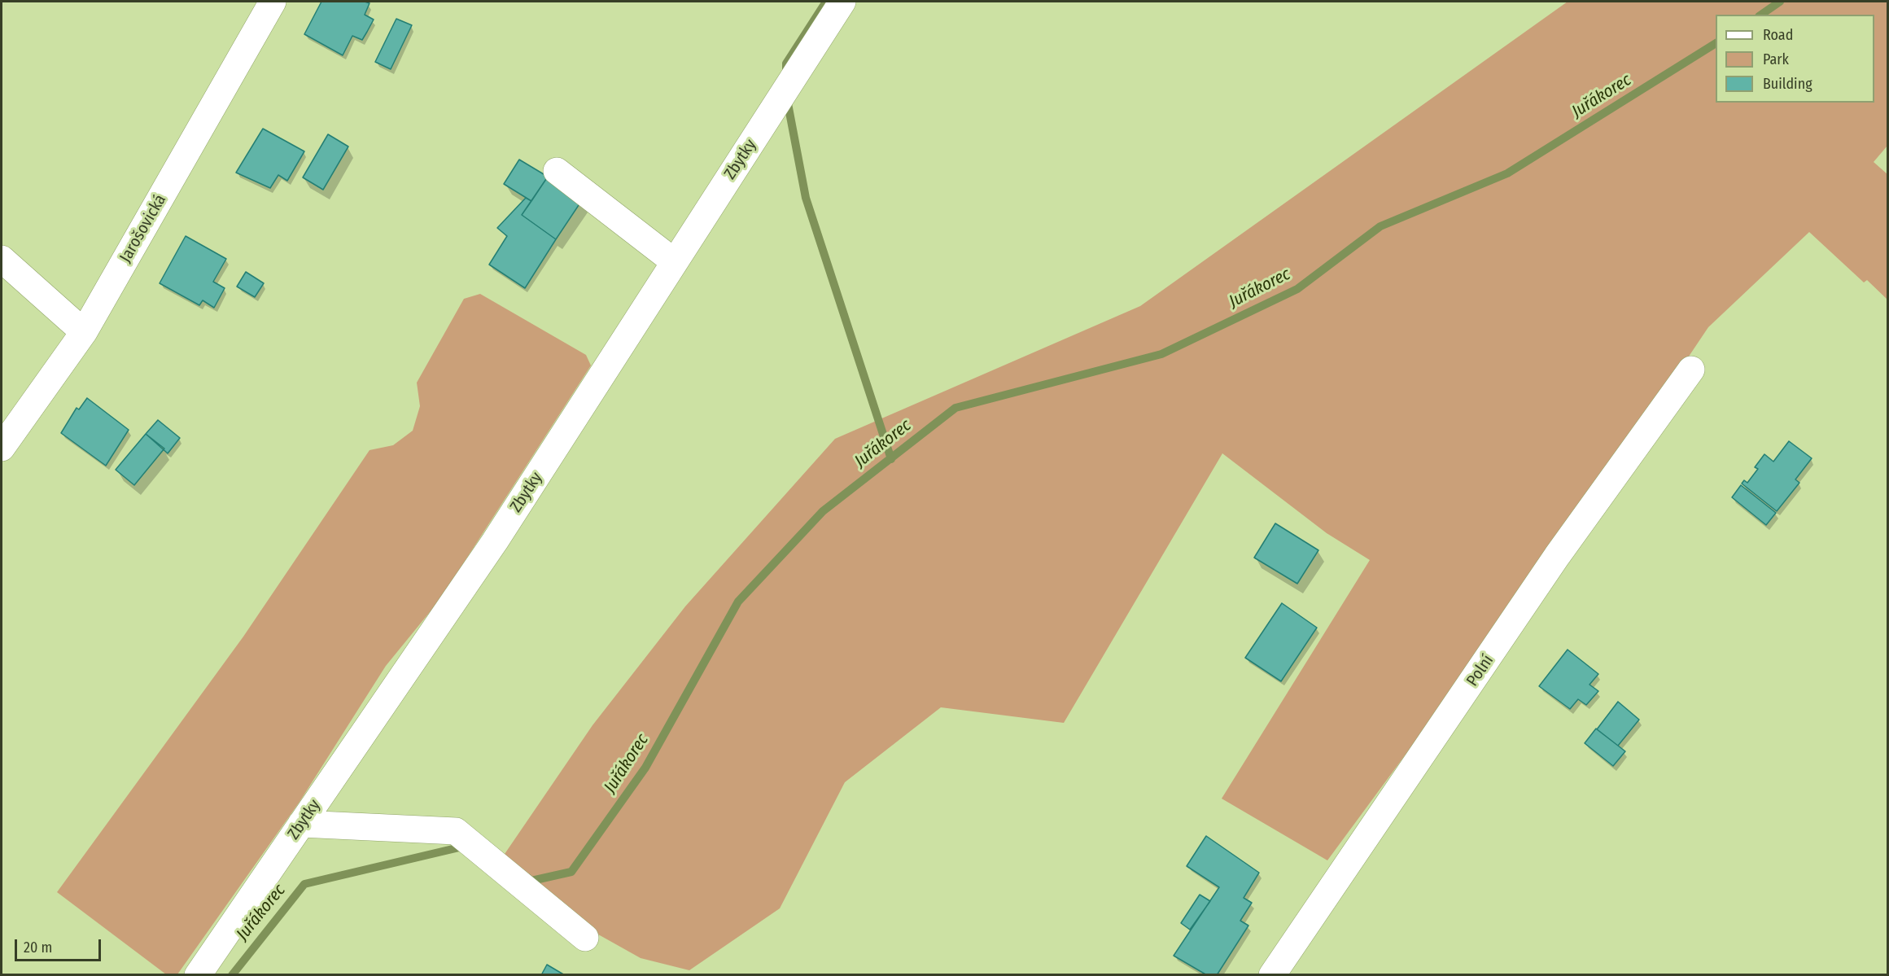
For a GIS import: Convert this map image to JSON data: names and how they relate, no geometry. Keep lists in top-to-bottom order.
{
  "streets": {
    "street": ["Zbytky", "Jarošovická", "Polní"]
  },
  "water": ["Juřákorec"],
  "legend": ["Road", "Park", "Building"],
  "scale_bar": "20 m"
}
